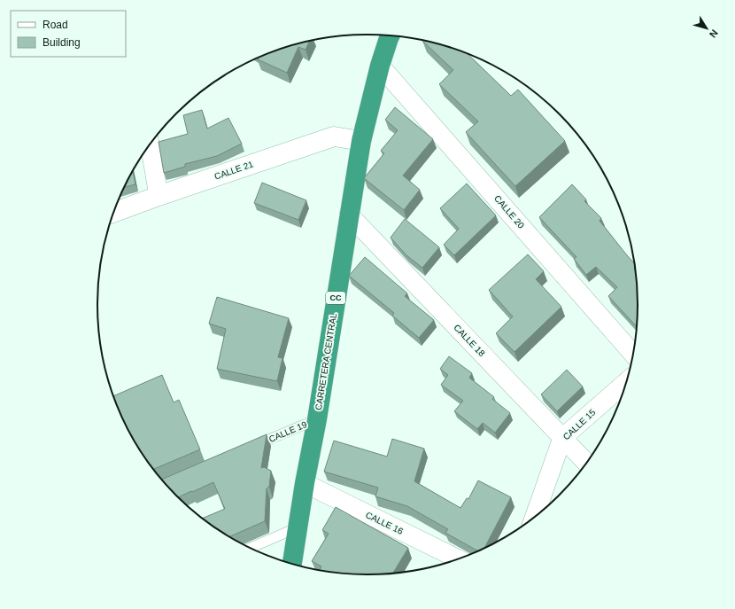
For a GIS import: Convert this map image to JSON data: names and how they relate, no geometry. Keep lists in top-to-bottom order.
{
  "streets": {
    "highway": ["CC", "CARRETERA CENTRAL"],
    "main road": ["CALLE 21"],
    "street": [
      "CALLE 20",
      "CALLE 18",
      "CALLE 15",
      "CALLE 16"
    ],
    "lane": ["CALLE 19"]
  },
  "crossings": [
    ["CALLE 21", "CARRETERA CENTRAL"],
    ["CALLE 20", "CARRETERA CENTRAL"],
    ["CALLE 18", "CARRETERA CENTRAL"],
    ["CALLE 18", "CALLE 15"],
    ["CARRETERA CENTRAL", "CALLE 19"],
    ["CARRETERA CENTRAL", "CALLE 16"]
  ],
  "legend": ["Road", "Building"],
  "north": "bottom right"
}
